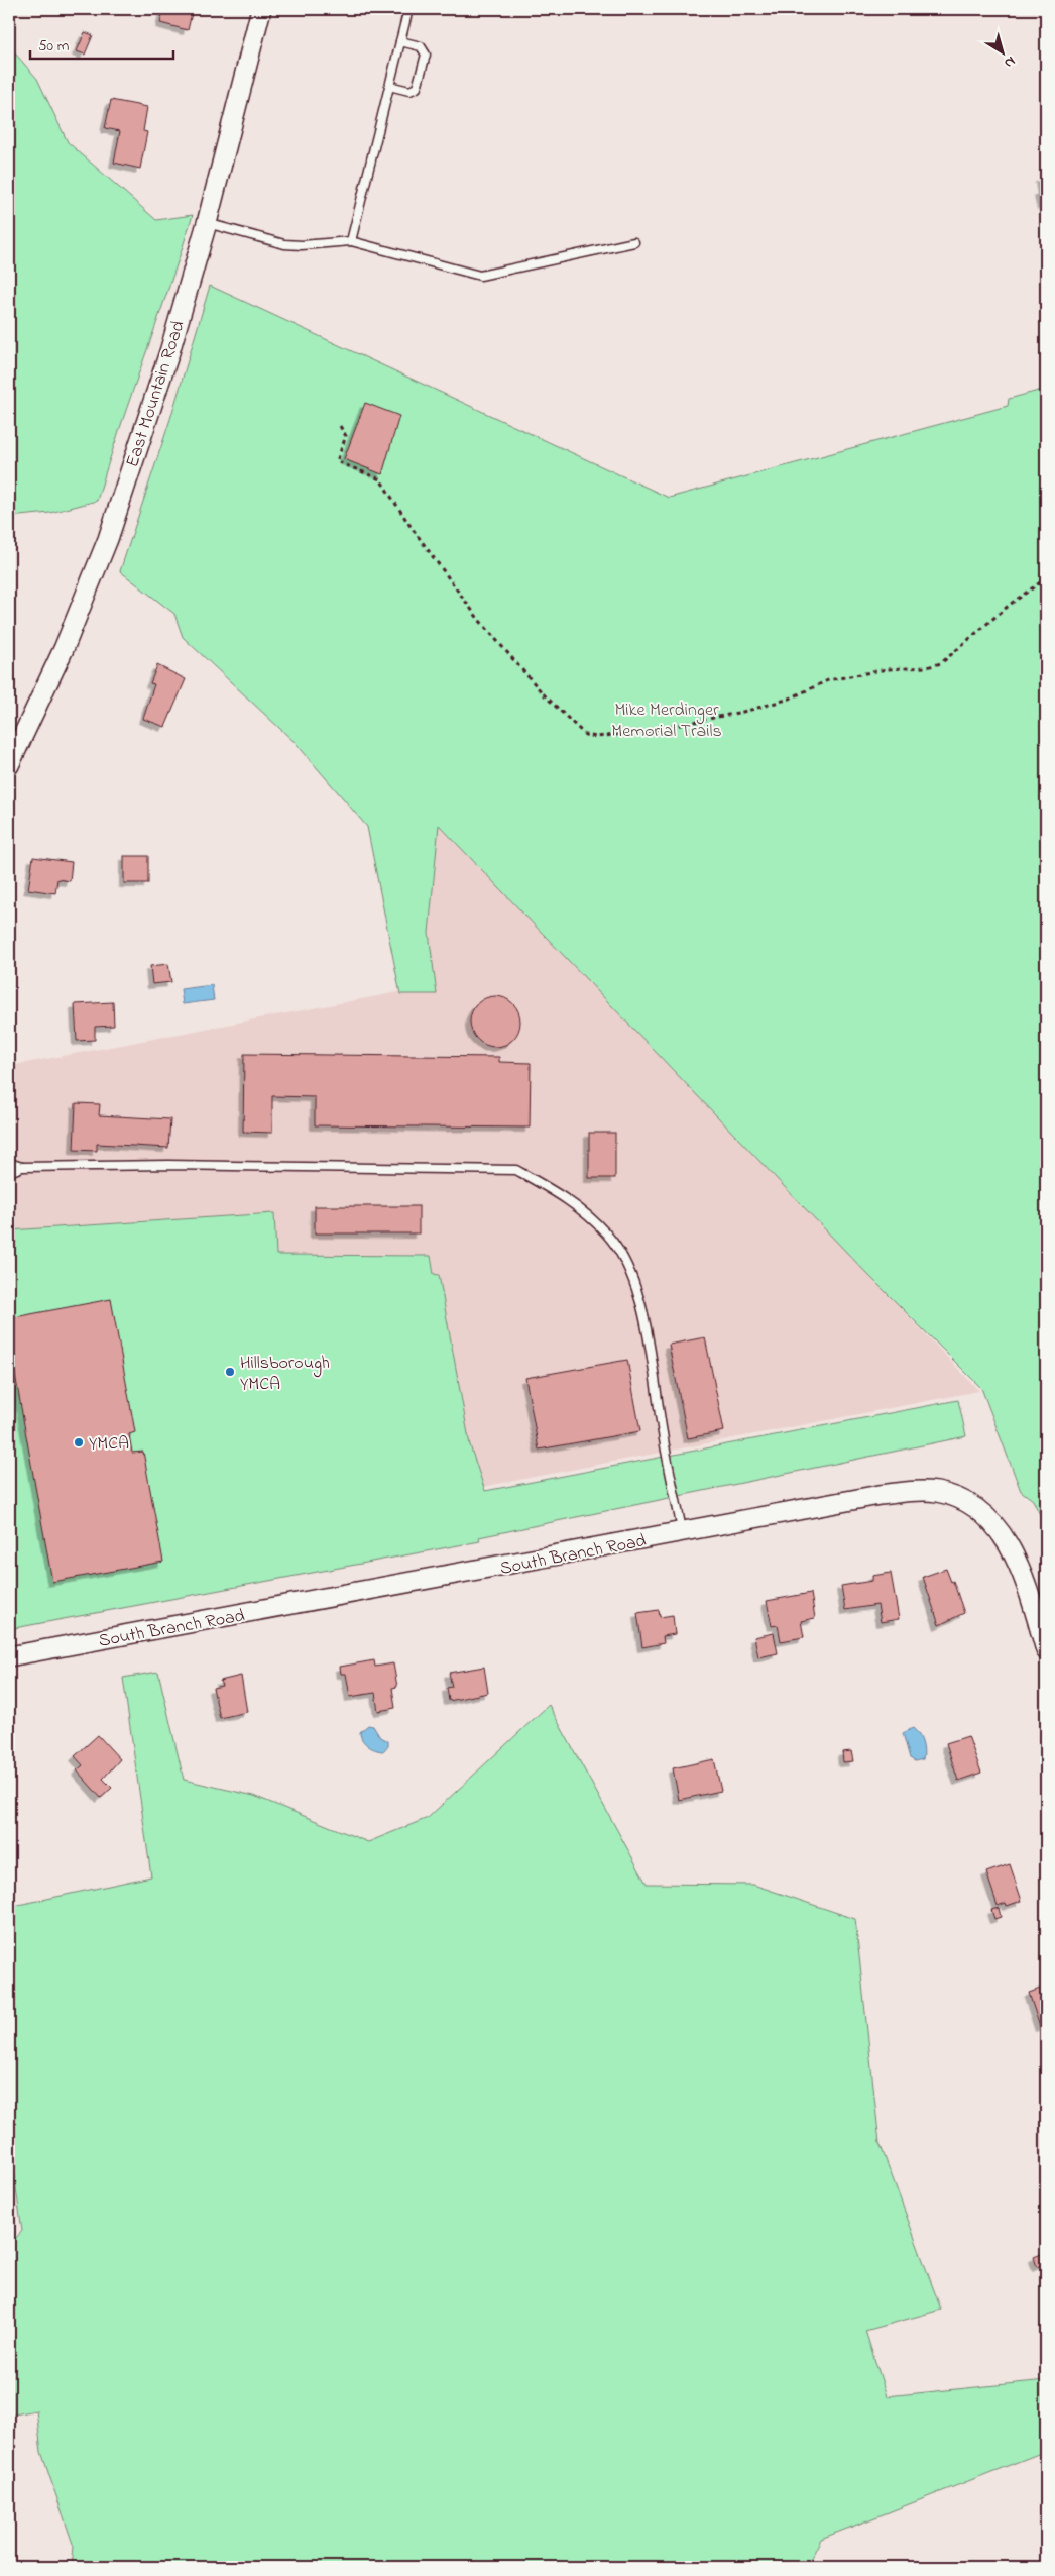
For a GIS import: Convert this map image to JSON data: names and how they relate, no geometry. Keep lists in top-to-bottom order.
{
  "streets": {
    "street": ["East Mountain Road", "South Branch Road"]
  },
  "parks": ["Mike Merdinger Memorial Trails"],
  "places": ["Hillsborough YMCA", "YMCA"],
  "scale_bar": "50 m",
  "north": "bottom right"
}
